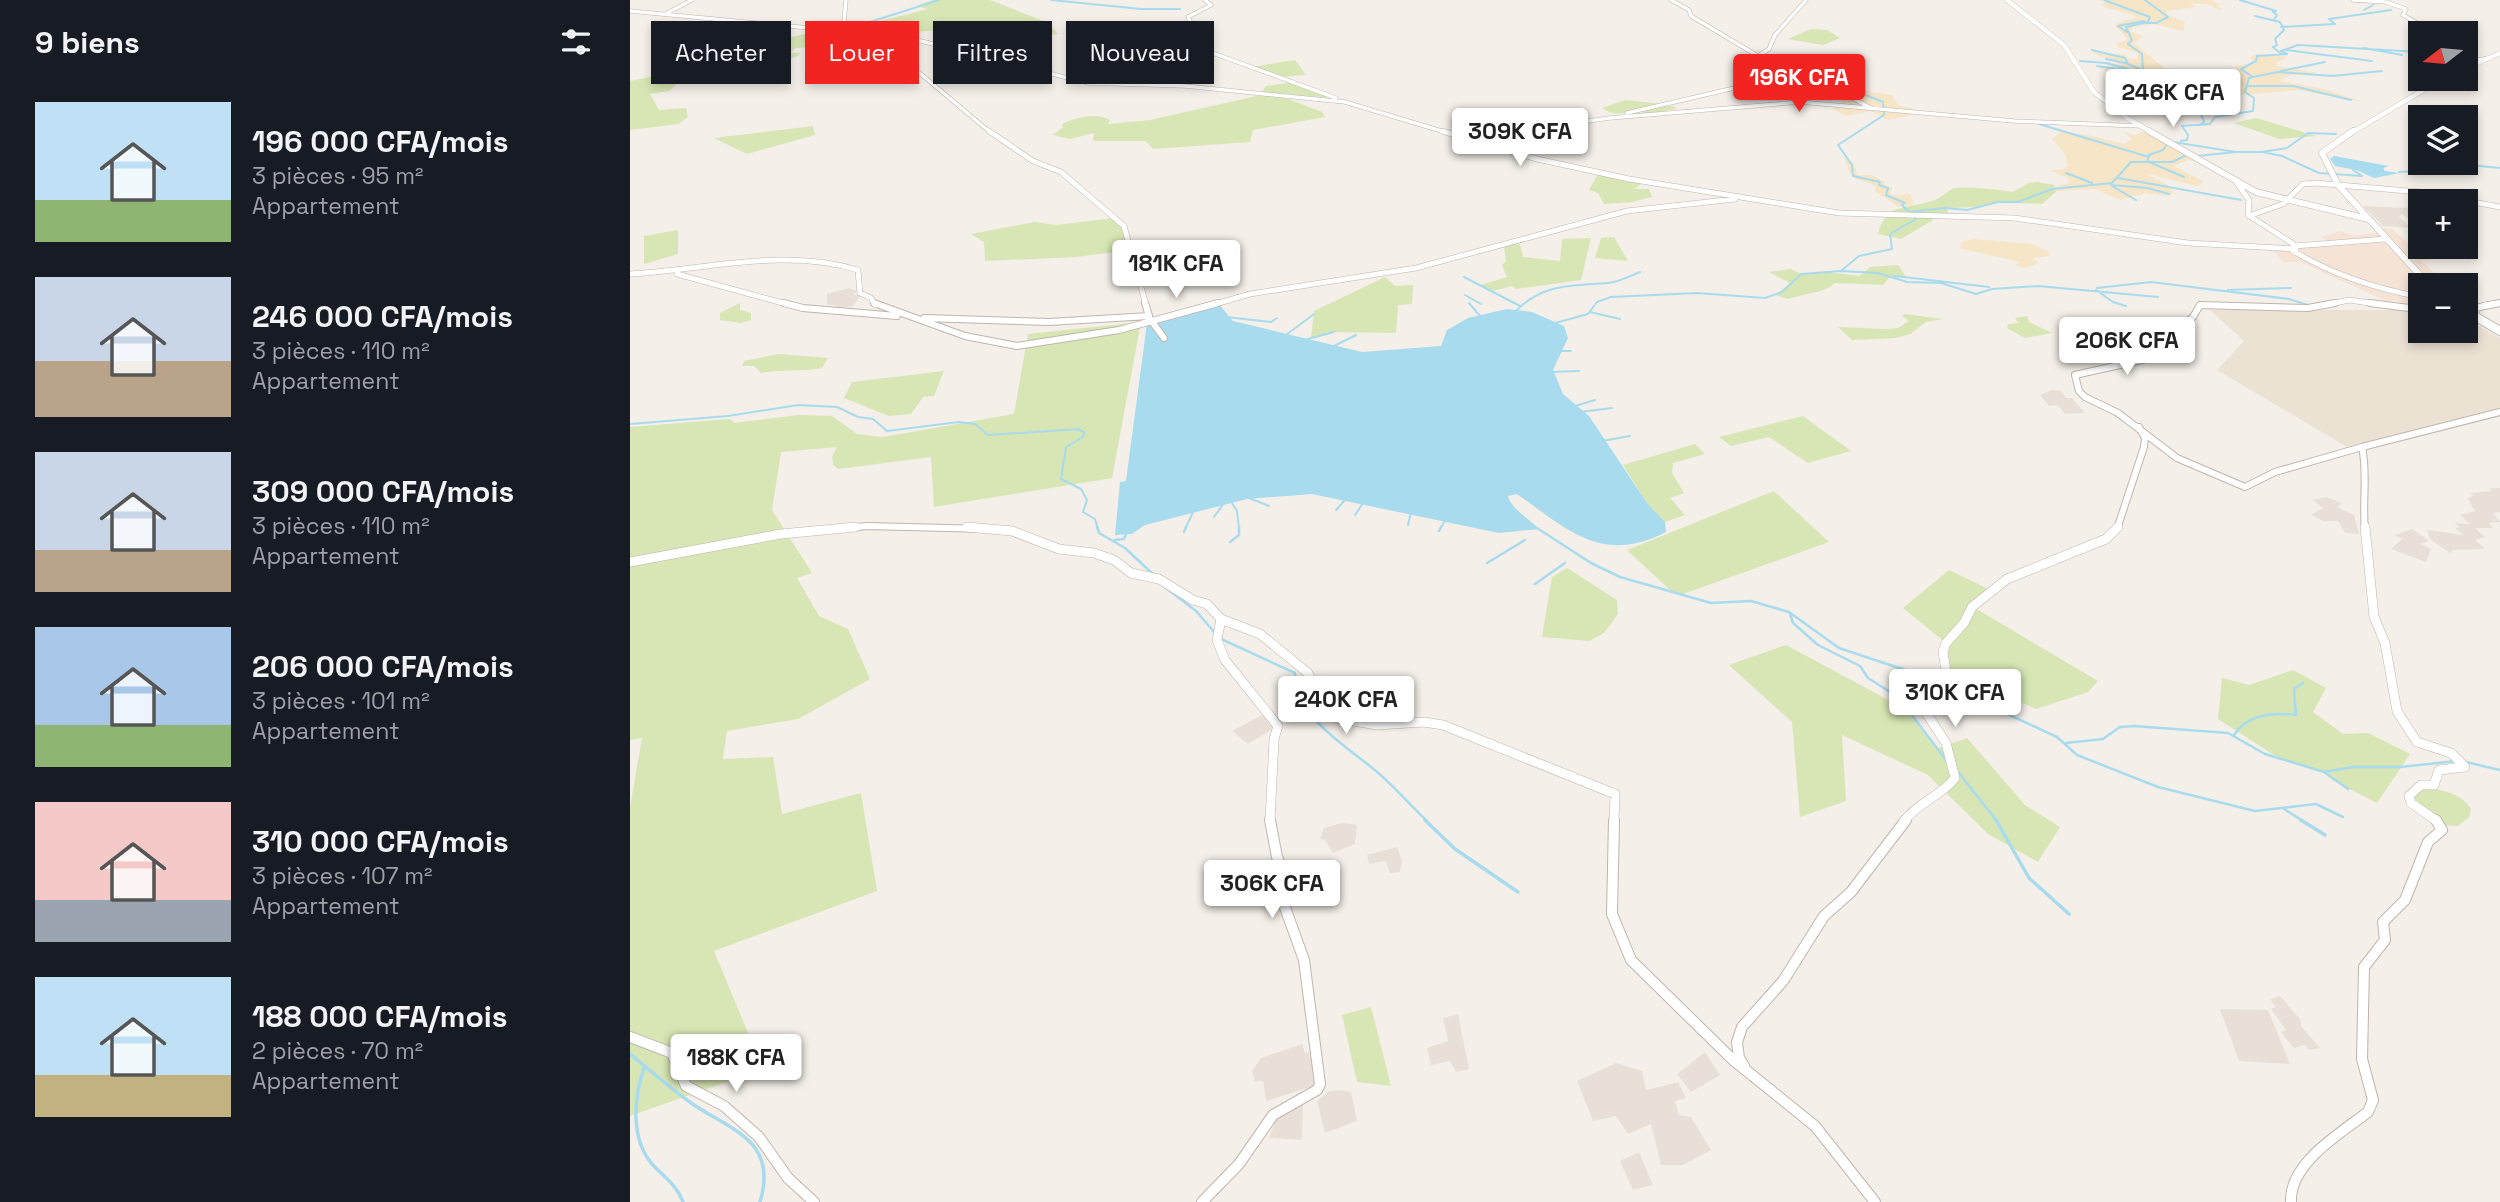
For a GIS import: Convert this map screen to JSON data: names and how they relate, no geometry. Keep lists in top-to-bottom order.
{
  "north": "left",
  "page": {
    "heading": "9 biens",
    "map_buttons": ["+", "−"],
    "chip": [
      "Acheter",
      "Louer",
      "Filtres",
      "Nouveau"
    ],
    "price": [
      "196K CFA",
      "246K CFA",
      "309K CFA",
      "181K CFA",
      "206K CFA",
      "310K CFA",
      "240K CFA",
      "306K CFA",
      "188K CFA"
    ],
    "list": [
      {
        "name": "196 000 CFA/mois",
        "note": "3 pièces · 95 m² · Appartement"
      },
      {
        "name": "246 000 CFA/mois",
        "note": "3 pièces · 110 m² · Appartement"
      },
      {
        "name": "309 000 CFA/mois",
        "note": "3 pièces · 110 m² · Appartement"
      },
      {
        "name": "206 000 CFA/mois",
        "note": "3 pièces · 101 m² · Appartement"
      },
      {
        "name": "310 000 CFA/mois",
        "note": "3 pièces · 107 m² · Appartement"
      },
      {
        "name": "188 000 CFA/mois",
        "note": "2 pièces · 70 m² · Appartement"
      }
    ]
  }
}
